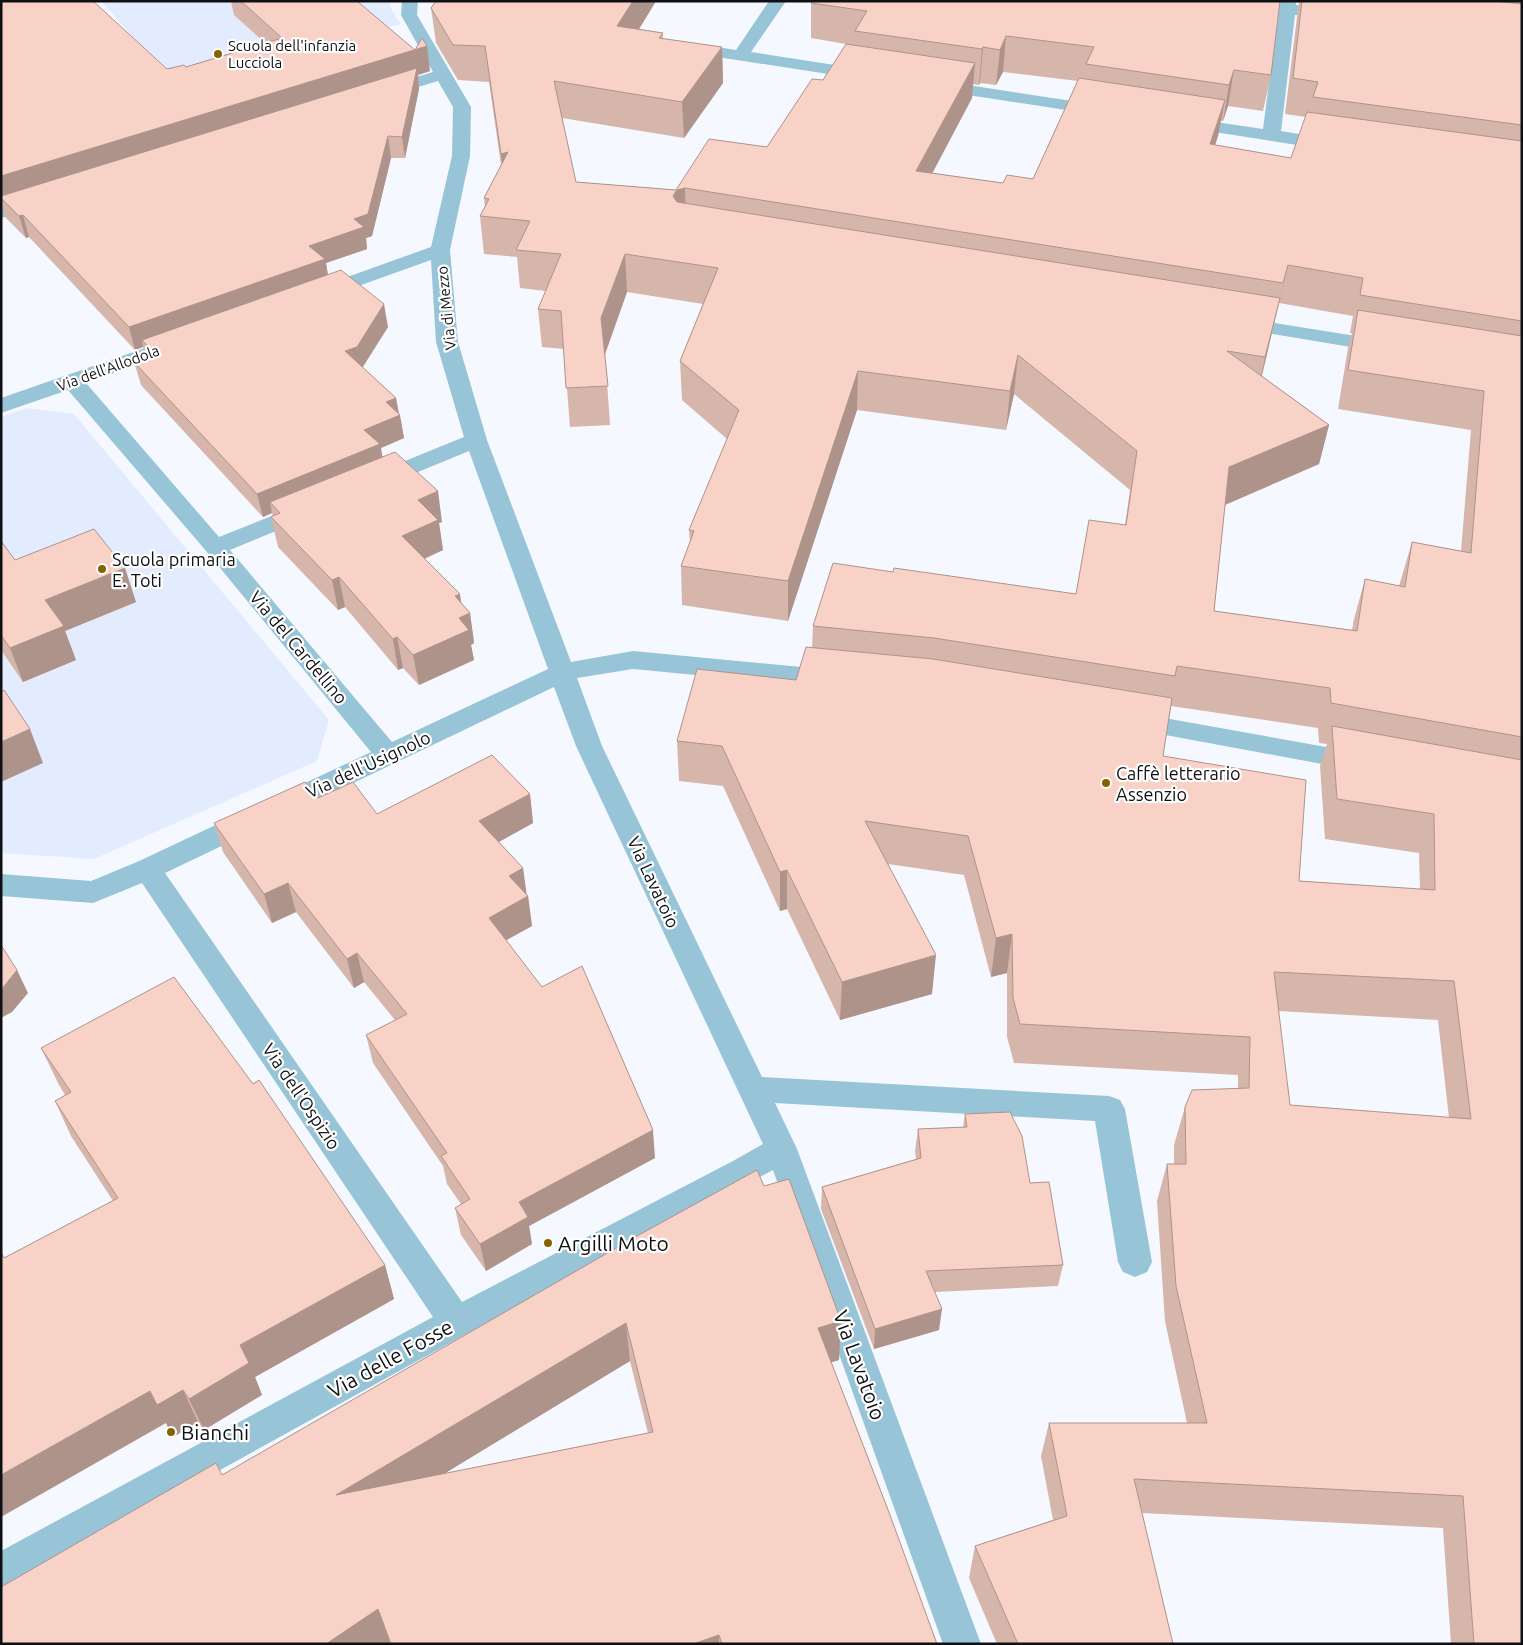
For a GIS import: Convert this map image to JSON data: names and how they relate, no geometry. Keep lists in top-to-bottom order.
{
  "streets": {
    "street": [
      "Via di Mezzo",
      "Via dell'Allodola",
      "Via del Cardellino",
      "Via dell'Usignolo",
      "Via Lavatoio",
      "Via dell'Ospizio",
      "Via delle Fosse"
    ]
  },
  "crossings": [
    ["Via di Mezzo", "Via dell'Usignolo"],
    ["Via di Mezzo", "Via Lavatoio"],
    ["Via dell'Allodola", "Via del Cardellino"],
    ["Via del Cardellino", "Via dell'Usignolo"],
    ["Via dell'Usignolo", "Via Lavatoio"],
    ["Via dell'Usignolo", "Via dell'Ospizio"],
    ["Via Lavatoio", "Via delle Fosse"],
    ["Via dell'Ospizio", "Via delle Fosse"]
  ],
  "places": [
    "Scuola dell'infanzia Lucciola",
    "Scuola primaria E. Toti",
    "Caffè letterario Assenzio",
    "Argilli Moto",
    "Bianchi"
  ]
}
